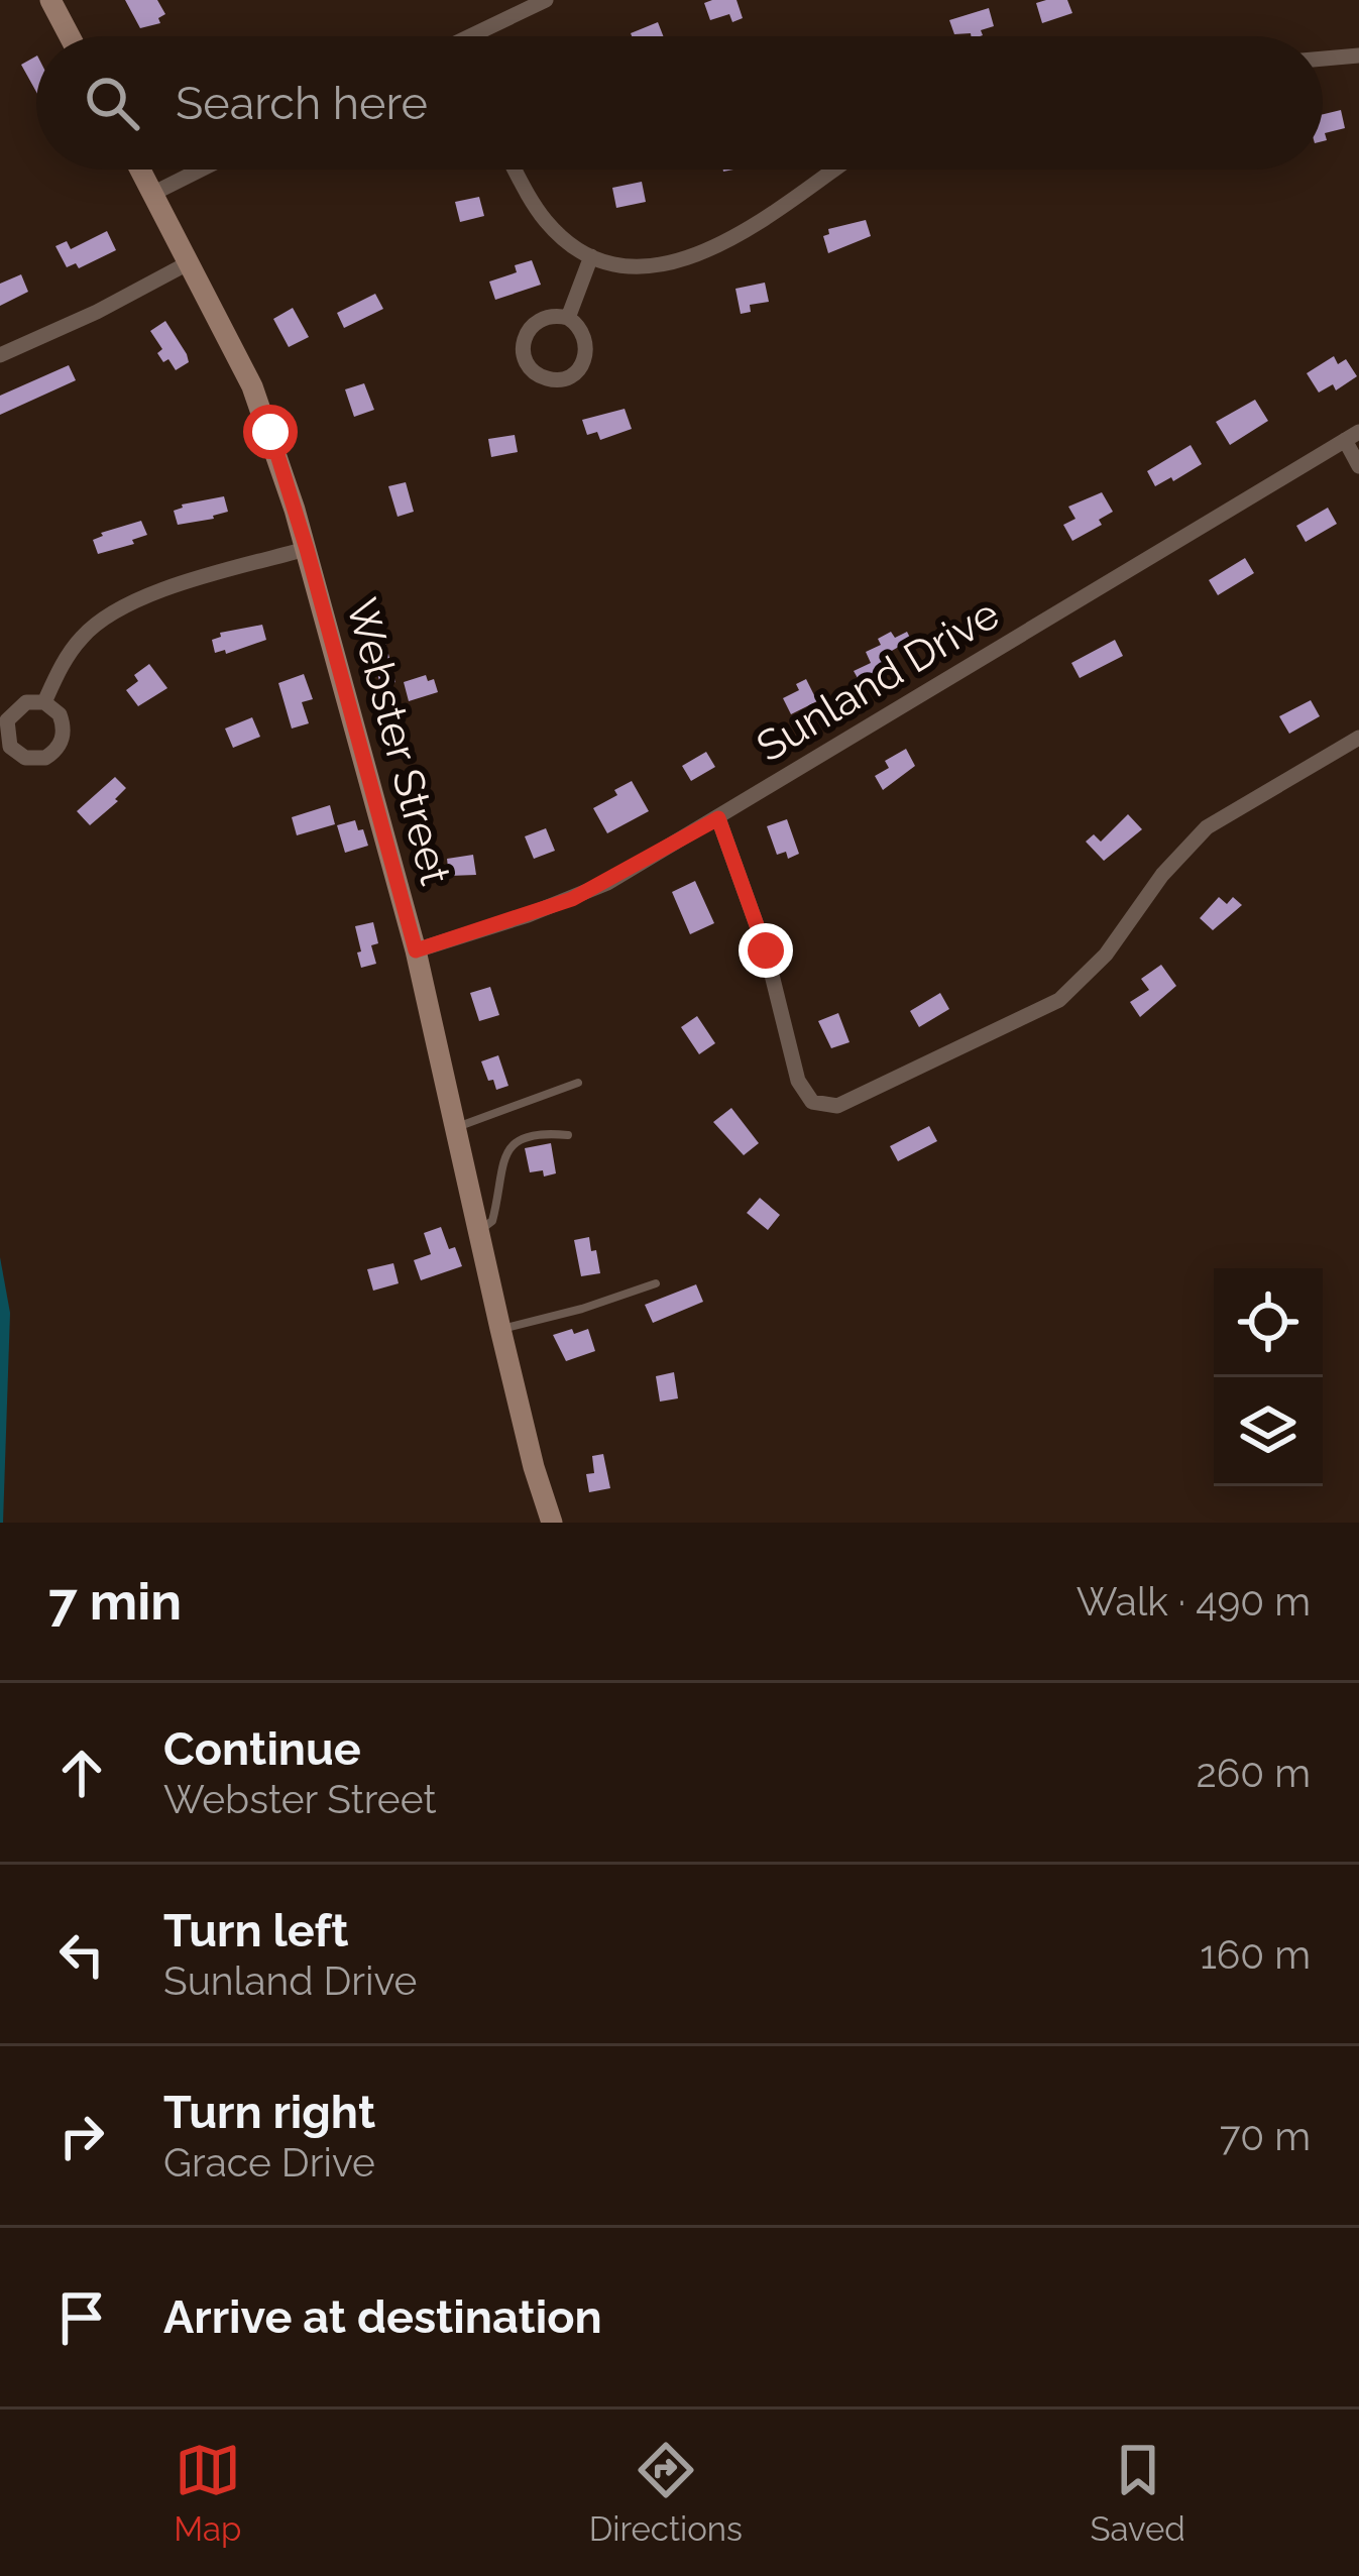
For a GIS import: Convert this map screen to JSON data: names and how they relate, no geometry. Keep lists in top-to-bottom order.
{
  "streets": {
    "main road": ["Webster Street"],
    "street": ["Sunland Drive"]
  },
  "crossings": [
    ["Sunland Drive", "Webster Street"]
  ],
  "page": {
    "search": "Search here",
    "heading": ["7 min", "Walk · 490 m"],
    "list": [
      ["Continue", "Webster Street", "260 m"],
      ["Turn left", "Sunland Drive", "160 m"],
      ["Turn right", "Grace Drive", "70 m"],
      "Arrive at destination"
    ],
    "nav": ["Map", "Directions", "Saved"]
  }
}
